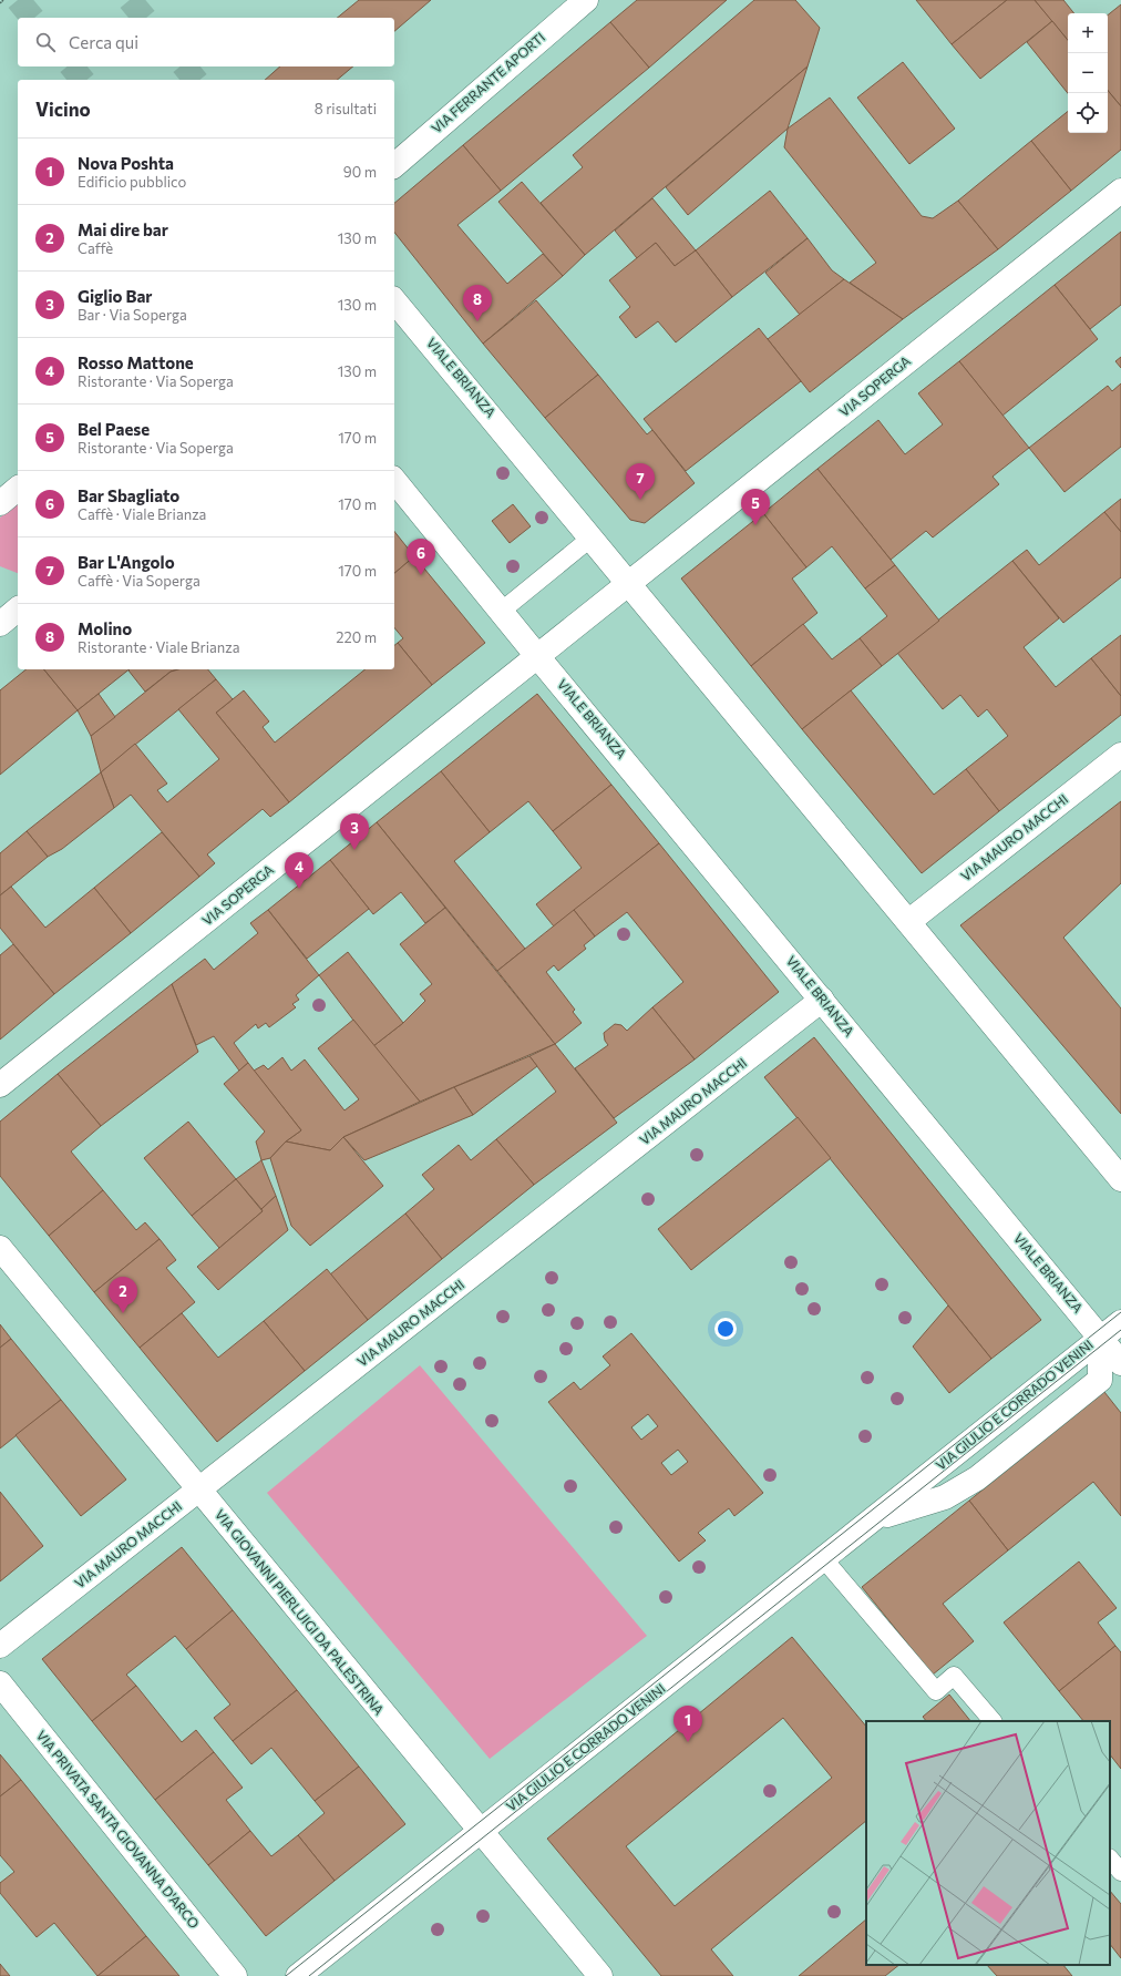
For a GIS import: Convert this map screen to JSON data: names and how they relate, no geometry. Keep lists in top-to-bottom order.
{
  "streets": {
    "street": [
      "VIA FERRANTE APORTI",
      "VIALE BRIANZA",
      "VIA SOPERGA",
      "VIA MAURO MACCHI",
      "VIA GIULIO E CORRADO VENINI",
      "VIA GIOVANNI PIERLUIGI DA PALESTRINA",
      "VIA PRIVATA SANTA GIOVANNA D'ARCO"
    ]
  },
  "crossings": [
    ["VIALE BRIANZA", "VIA SOPERGA"],
    ["VIALE BRIANZA", "VIA MAURO MACCHI"],
    ["VIALE BRIANZA", "VIA GIULIO E CORRADO VENINI"],
    ["VIA MAURO MACCHI", "VIA GIOVANNI PIERLUIGI DA PALESTRINA"],
    ["VIA GIULIO E CORRADO VENINI", "VIA GIOVANNI PIERLUIGI DA PALESTRINA"]
  ],
  "page": {
    "map_buttons": ["+", "−"],
    "search": "Cerca qui",
    "heading": ["Vicino", "8 risultati"],
    "list": [
      {
        "mark": "1",
        "name": "Nova Poshta",
        "note": "Edificio pubblico",
        "value": "90 m"
      },
      {
        "mark": "2",
        "name": "Mai dire bar",
        "note": "Caffè",
        "value": "130 m"
      },
      {
        "mark": "3",
        "name": "Giglio Bar",
        "note": "Bar · Via Soperga",
        "value": "130 m"
      },
      {
        "mark": "4",
        "name": "Rosso Mattone",
        "note": "Ristorante · Via Soperga",
        "value": "130 m"
      },
      {
        "mark": "5",
        "name": "Bel Paese",
        "note": "Ristorante · Via Soperga",
        "value": "170 m"
      },
      {
        "mark": "6",
        "name": "Bar Sbagliato",
        "note": "Caffè · Viale Brianza",
        "value": "170 m"
      },
      {
        "mark": "7",
        "name": "Bar L'Angolo",
        "note": "Caffè · Via Soperga",
        "value": "170 m"
      },
      {
        "mark": "8",
        "name": "Molino",
        "note": "Ristorante · Viale Brianza",
        "value": "220 m"
      }
    ],
    "pins": [
      "8",
      "7",
      "5",
      "6",
      "3",
      "4",
      "2",
      "1"
    ]
  }
}
